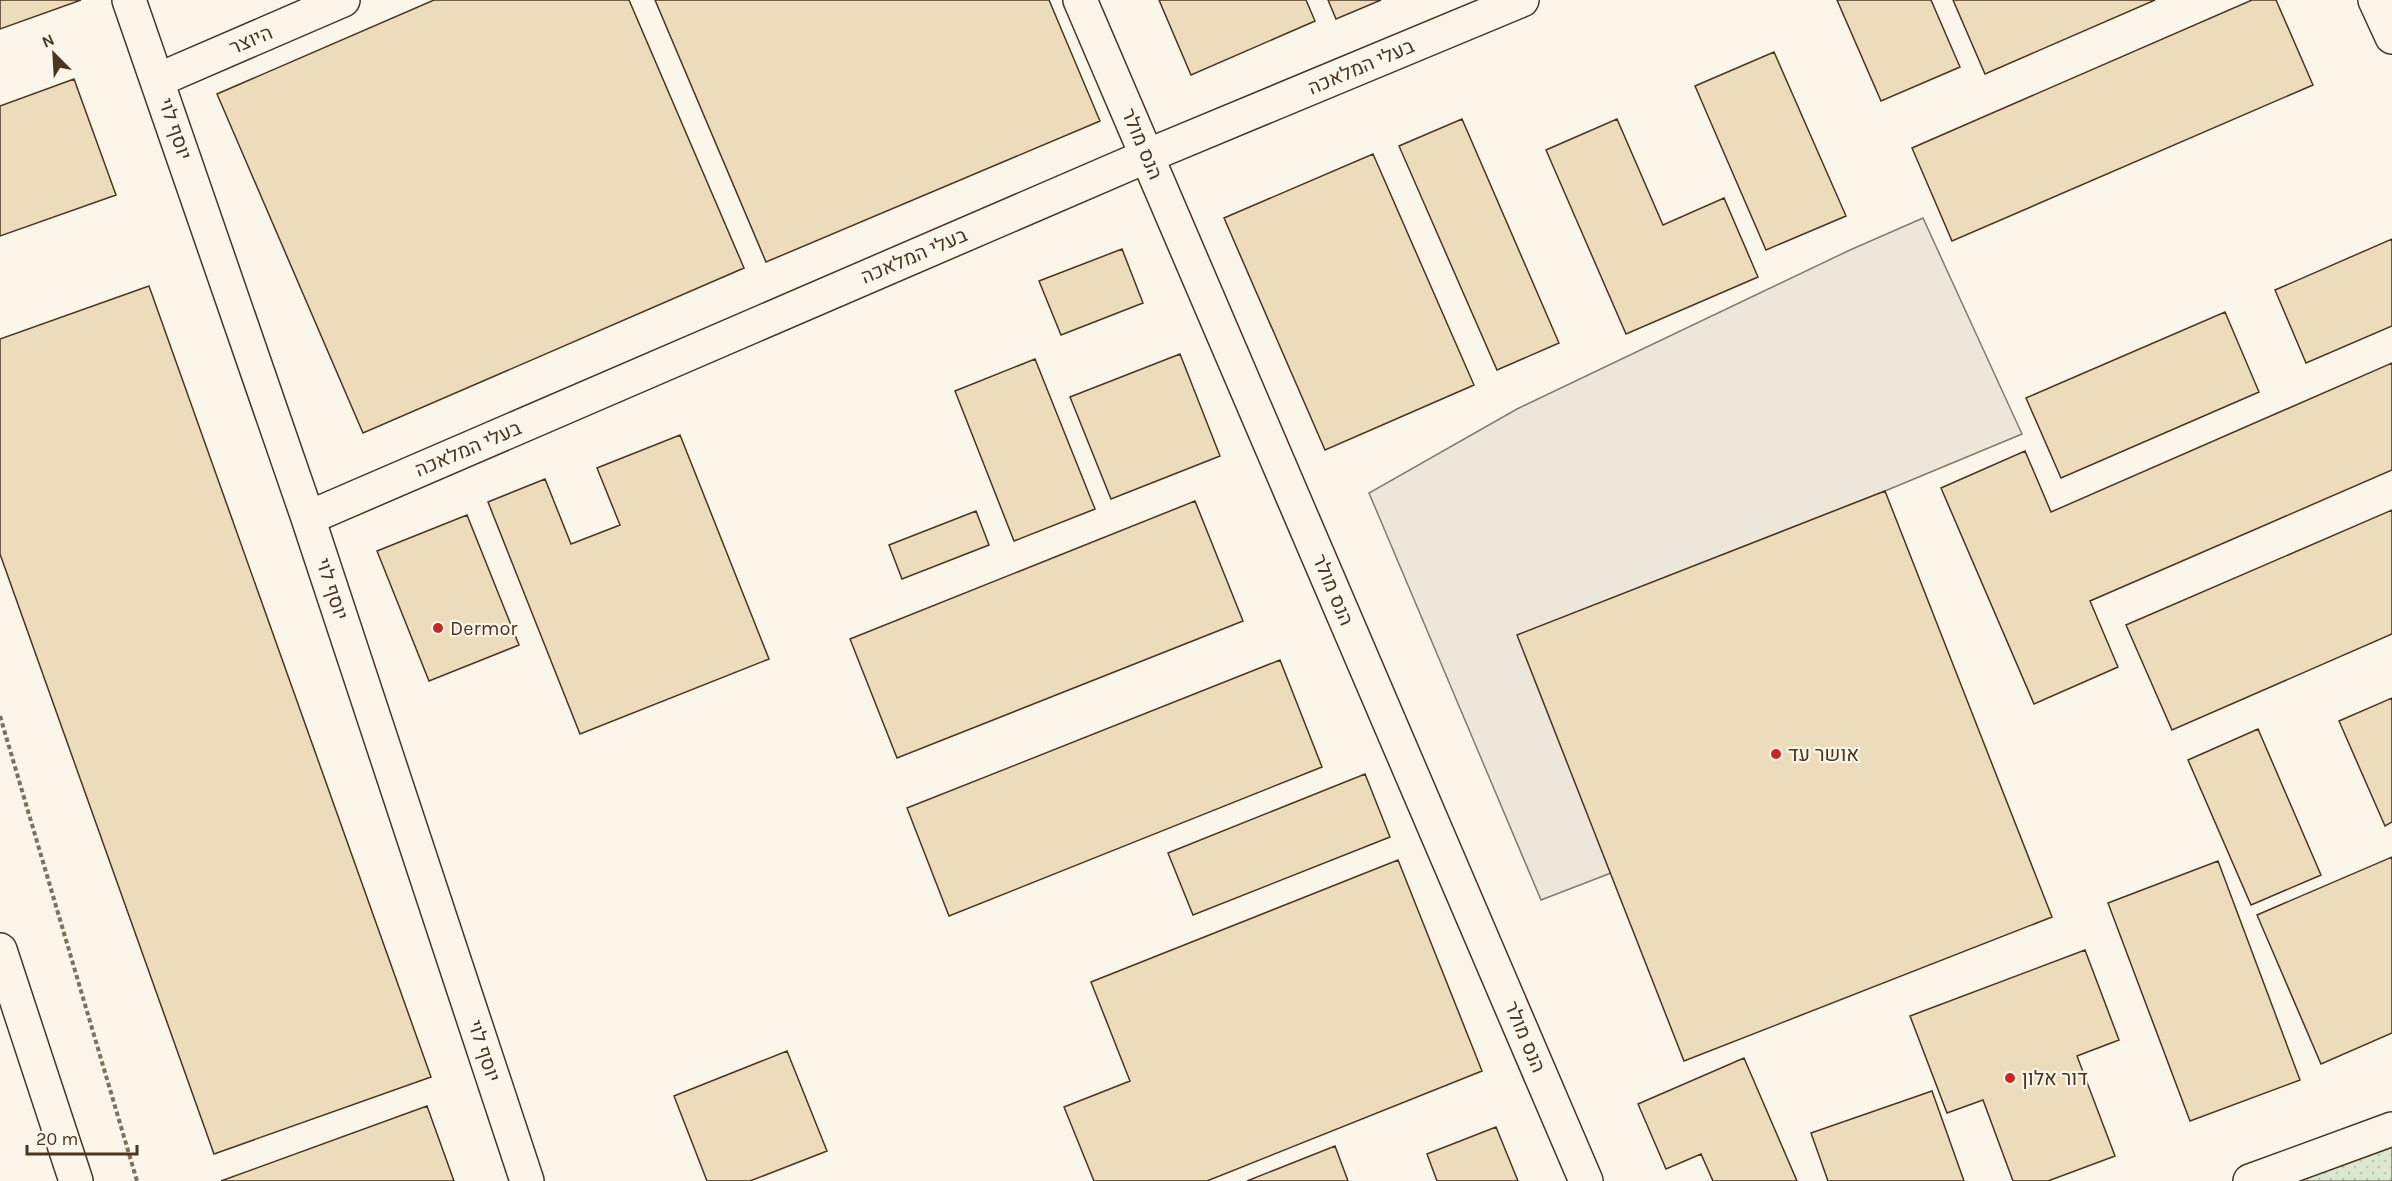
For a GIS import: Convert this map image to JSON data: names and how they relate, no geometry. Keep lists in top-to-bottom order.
{
  "streets": {
    "main road": [
      "היוצר",
      "בעלי המלאכה",
      "יוסף לוי",
      "הנס מולר"
    ]
  },
  "crossings": [
    ["היוצר", "יוסף לוי"],
    ["בעלי המלאכה", "יוסף לוי"],
    ["בעלי המלאכה", "הנס מולר"]
  ],
  "places": ["Dermor", "אושר עד", "דור אלון"],
  "scale_bar": "20 m",
  "north": "top left"
}
